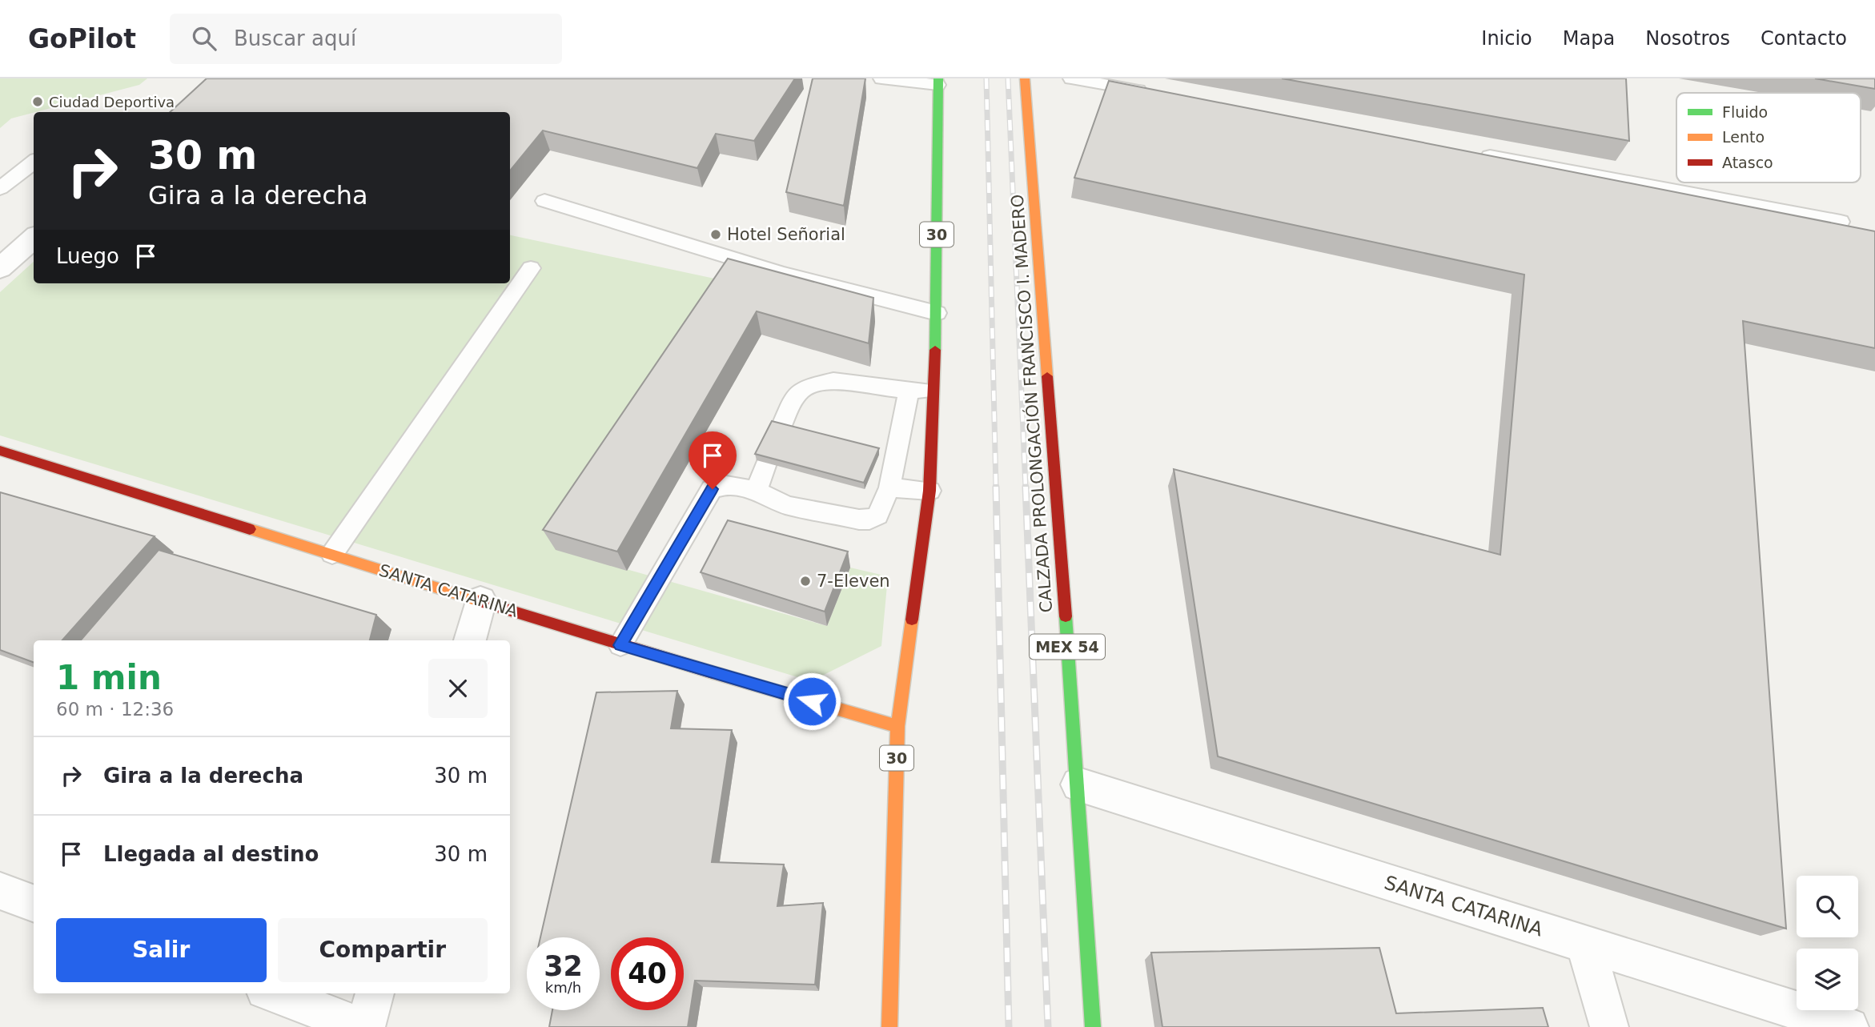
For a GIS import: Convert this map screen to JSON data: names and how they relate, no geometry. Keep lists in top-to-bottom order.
{
  "streets": {
    "main road": [
      "30",
      "CALZADA PROLONGACIÓN FRANCISCO I. MADERO",
      "SANTA CATARINA",
      "MEX 54"
    ]
  },
  "crossings": [
    ["30", "SANTA CATARINA"],
    ["CALZADA PROLONGACIÓN FRANCISCO I. MADERO", "SANTA CATARINA"]
  ],
  "places": ["Ciudad Deportiva", "Hotel Señorial", "7-Eleven"],
  "legend": ["Fluido", "Lento", "Atasco"],
  "page": {
    "header": "GoPilot",
    "search": "Buscar aquí",
    "nav": [
      "Inicio",
      "Mapa",
      "Nosotros",
      "Contacto"
    ],
    "turn": ["30 m", "Gira a la derecha"],
    "then": "Luego",
    "heading": ["1 min", "60 m · 12:36"],
    "list": [
      {
        "name": "Gira a la derecha",
        "value": "30 m"
      },
      {
        "name": "Llegada al destino",
        "value": "30 m"
      }
    ],
    "buttons": ["Salir", "Compartir"],
    "speed": "32 km/h",
    "limit": "40"
  }
}
